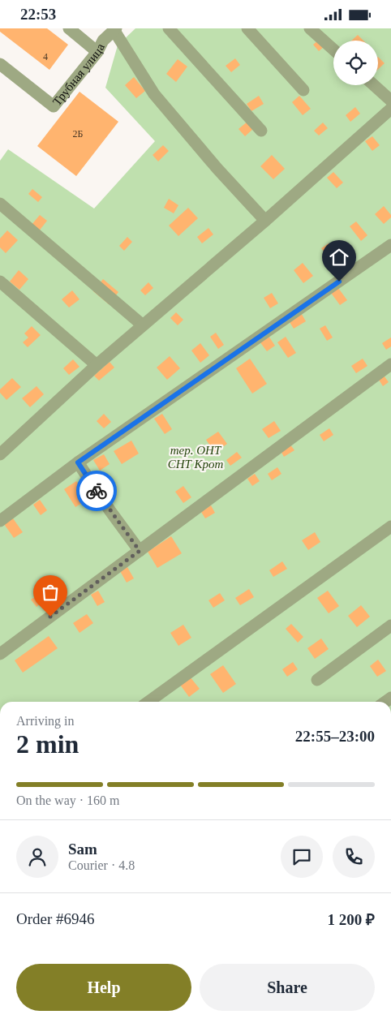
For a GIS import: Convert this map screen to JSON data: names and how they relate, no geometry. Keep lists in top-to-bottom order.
{
  "streets": {
    "street": ["Трубная улица"]
  },
  "parks": ["тер. ОНТ СНТ Крот"],
  "house_numbers": ["4", "2Б"],
  "page": {
    "status": "22:53",
    "heading": ["2 min", "Arriving in", "22:55–23:00"],
    "panel": [
      "Sam",
      "Courier · 4.8",
      "Order #6946",
      "1 200 ₽"
    ],
    "bar": "On the way · 160 m",
    "buttons": ["Help", "Share"]
  }
}
